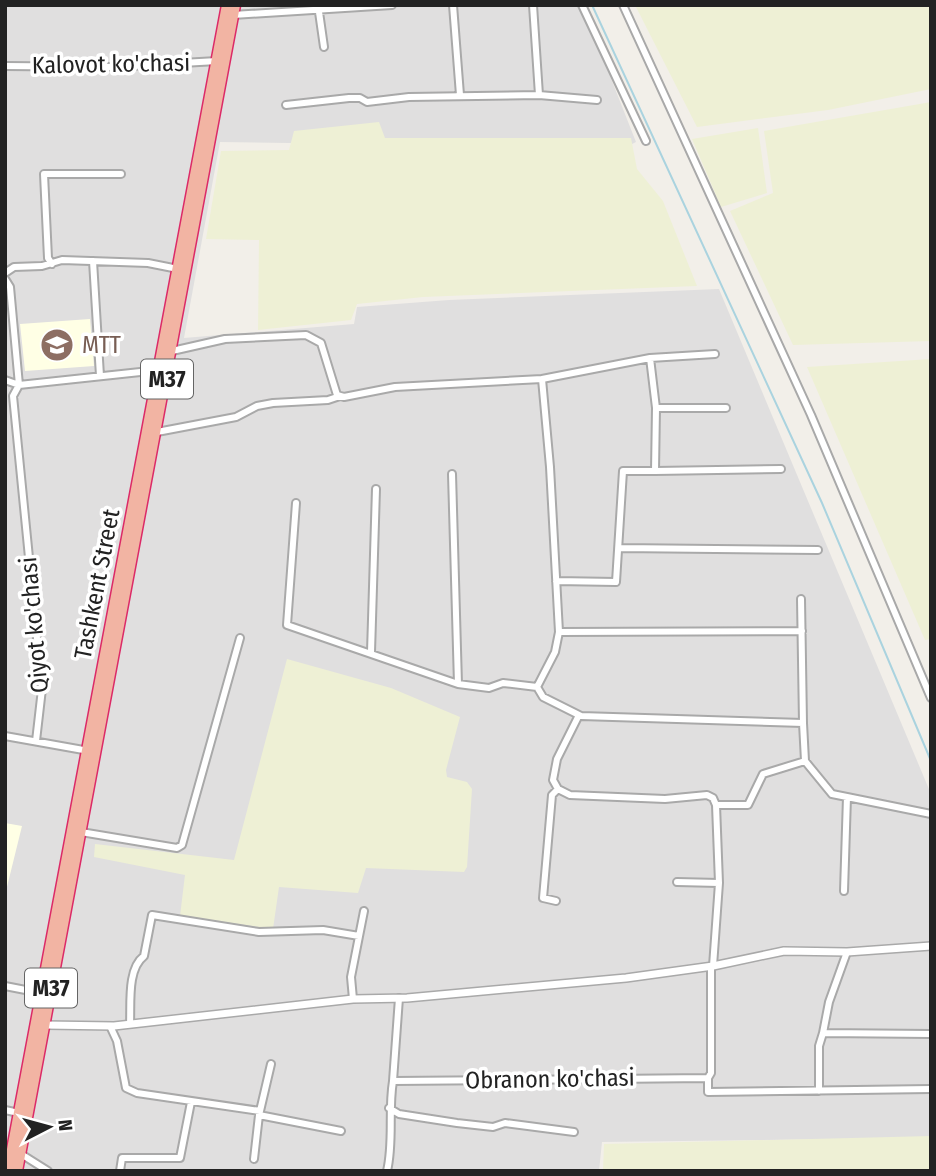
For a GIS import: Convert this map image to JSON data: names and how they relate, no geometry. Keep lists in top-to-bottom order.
{
  "streets": {
    "highway": ["M37", "Tashkent Street"],
    "street": ["Kalovot ko'chasi", "Qiyot ko'chasi", "Obranon ko'chasi"]
  },
  "crossings": [
    ["Kalovot ko'chasi", "Tashkent Street"],
    ["M37", "Tashkent Street"]
  ],
  "places": {
    "school or university": ["MTT"]
  },
  "north": "right"
}
